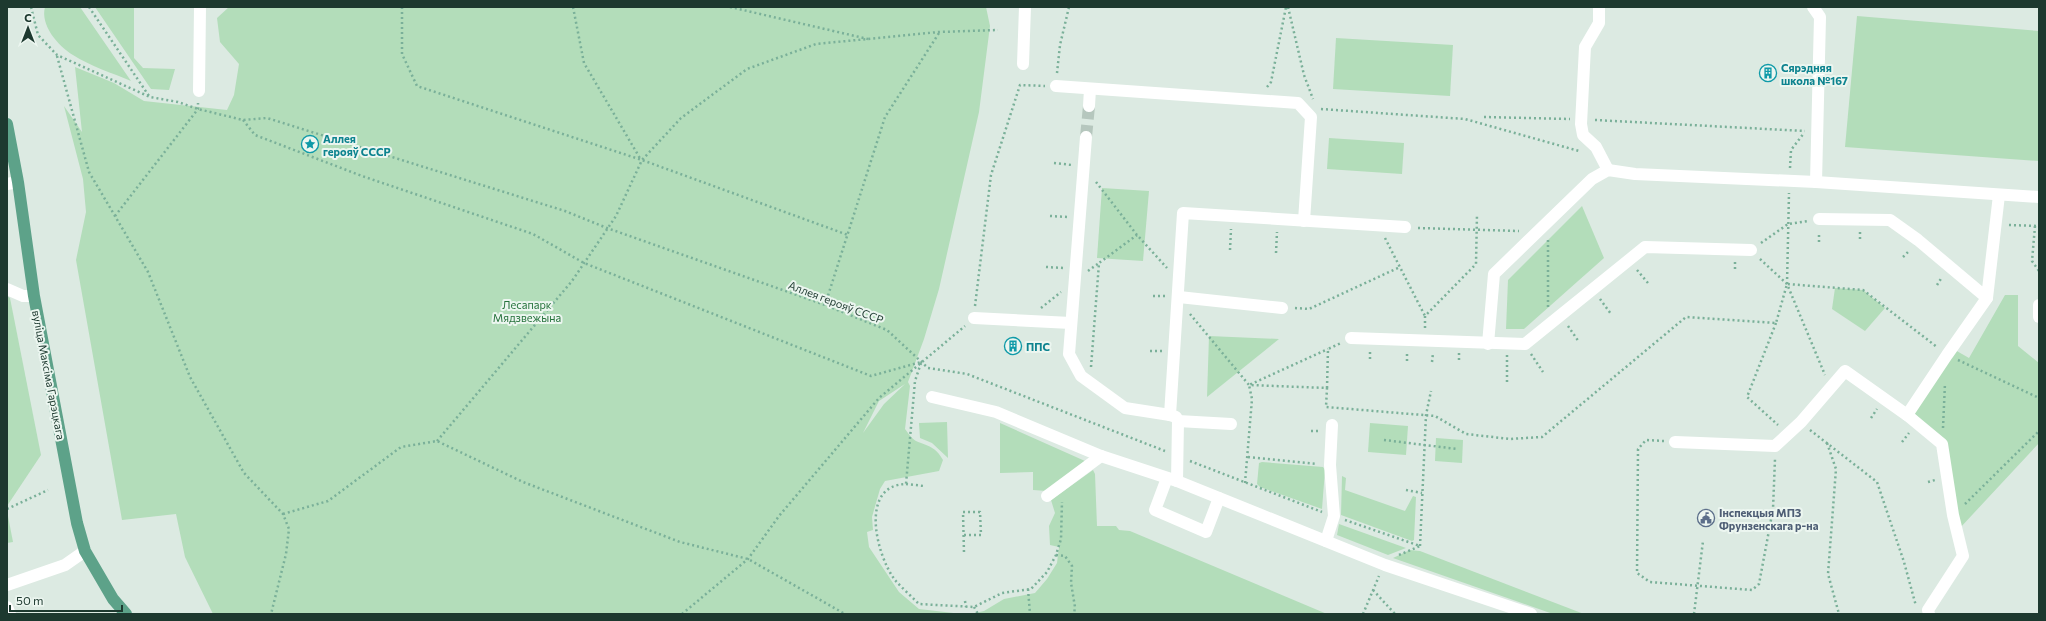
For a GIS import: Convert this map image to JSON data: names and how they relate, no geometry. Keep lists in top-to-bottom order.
{
  "streets": {
    "main road": ["вуліца Максіма Гарэцкага"],
    "path": ["Аллея герояў СССР"]
  },
  "parks": ["Лесапарк Мядзвежына"],
  "places": {
    "building": ["Сярэдняя школа №167", "ППС"],
    "place": ["Аллея герояў СССР"],
    "public building": ["Інспекцыя МПЗ Фрунзенскага р-на"]
  },
  "scale_bar": "50 m",
  "north": "top"
}
